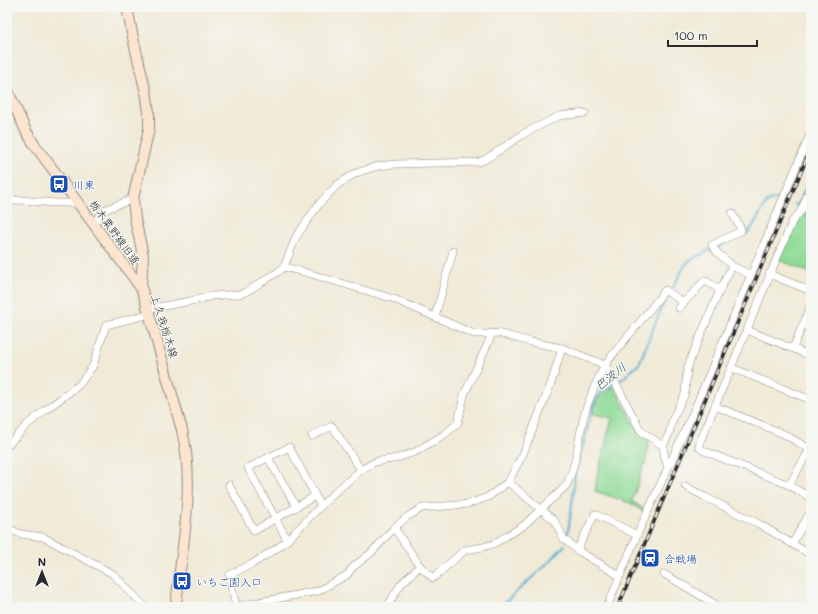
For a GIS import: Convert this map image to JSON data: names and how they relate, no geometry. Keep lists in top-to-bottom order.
{
  "streets": {
    "main road": ["栃木粟野線旧道", "上久我栃木線"]
  },
  "crossings": [
    ["栃木粟野線旧道", "上久我栃木線"]
  ],
  "water": ["巴波川"],
  "places": {
    "bus stop": ["川東", "いちご園入口"],
    "station": ["合戦場"]
  },
  "scale_bar": "100 m",
  "north": "top"
}
